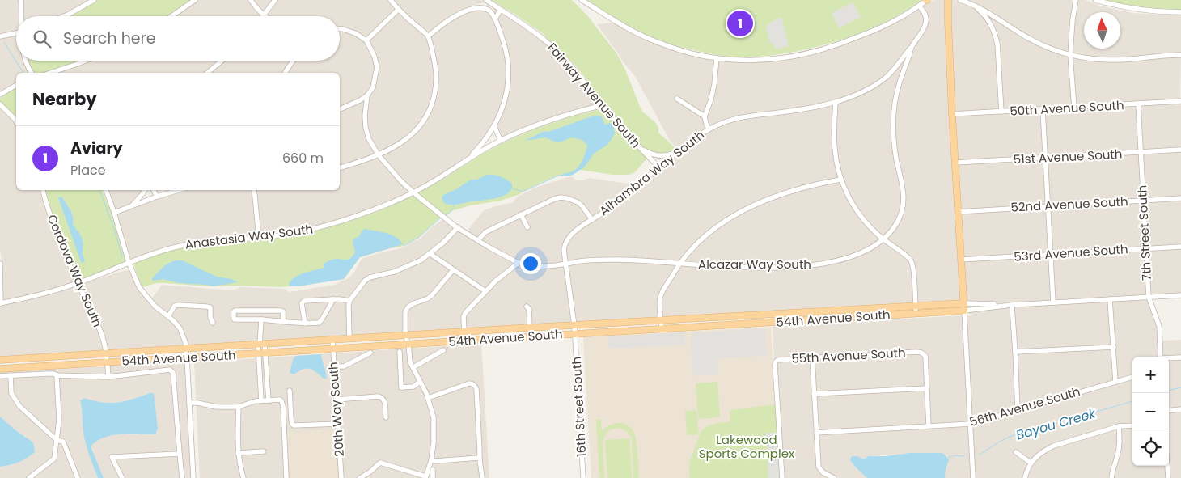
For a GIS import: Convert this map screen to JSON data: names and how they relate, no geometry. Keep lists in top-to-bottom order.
{
  "streets": {
    "main road": ["54th Avenue South"],
    "street": [
      "Fairway Avenue South",
      "50th Avenue South",
      "51st Avenue South",
      "Alhambra Way South",
      "52nd Avenue South",
      "7th Street South",
      "Anastasia Way South",
      "53rd Avenue South",
      "Alcazar Way South",
      "Cordova Way South",
      "55th Avenue South",
      "16th Street South",
      "56th Avenue South",
      "20th Way South"
    ]
  },
  "crossings": [
    ["Fairway Avenue South", "Alhambra Way South"],
    ["Fairway Avenue South", "Anastasia Way South"],
    ["50th Avenue South", "7th Street South"],
    ["51st Avenue South", "7th Street South"],
    ["Alhambra Way South", "Alcazar Way South"],
    ["Alhambra Way South", "16th Street South"],
    ["52nd Avenue South", "7th Street South"],
    ["7th Street South", "53rd Avenue South"],
    ["7th Street South", "54th Avenue South"],
    ["Anastasia Way South", "Cordova Way South"],
    ["Alcazar Way South", "16th Street South"],
    ["Cordova Way South", "54th Avenue South"],
    ["54th Avenue South", "16th Street South"],
    ["54th Avenue South", "20th Way South"]
  ],
  "water": ["Bayou Creek"],
  "parks": ["Lakewood Sports Complex"],
  "north": "top",
  "page": {
    "pins": "1",
    "search": "Search here",
    "heading": "Nearby",
    "list": [
      {
        "mark": "1",
        "name": "Aviary",
        "note": "Place",
        "value": "660 m"
      }
    ],
    "map_buttons": ["+", "−"]
  }
}
